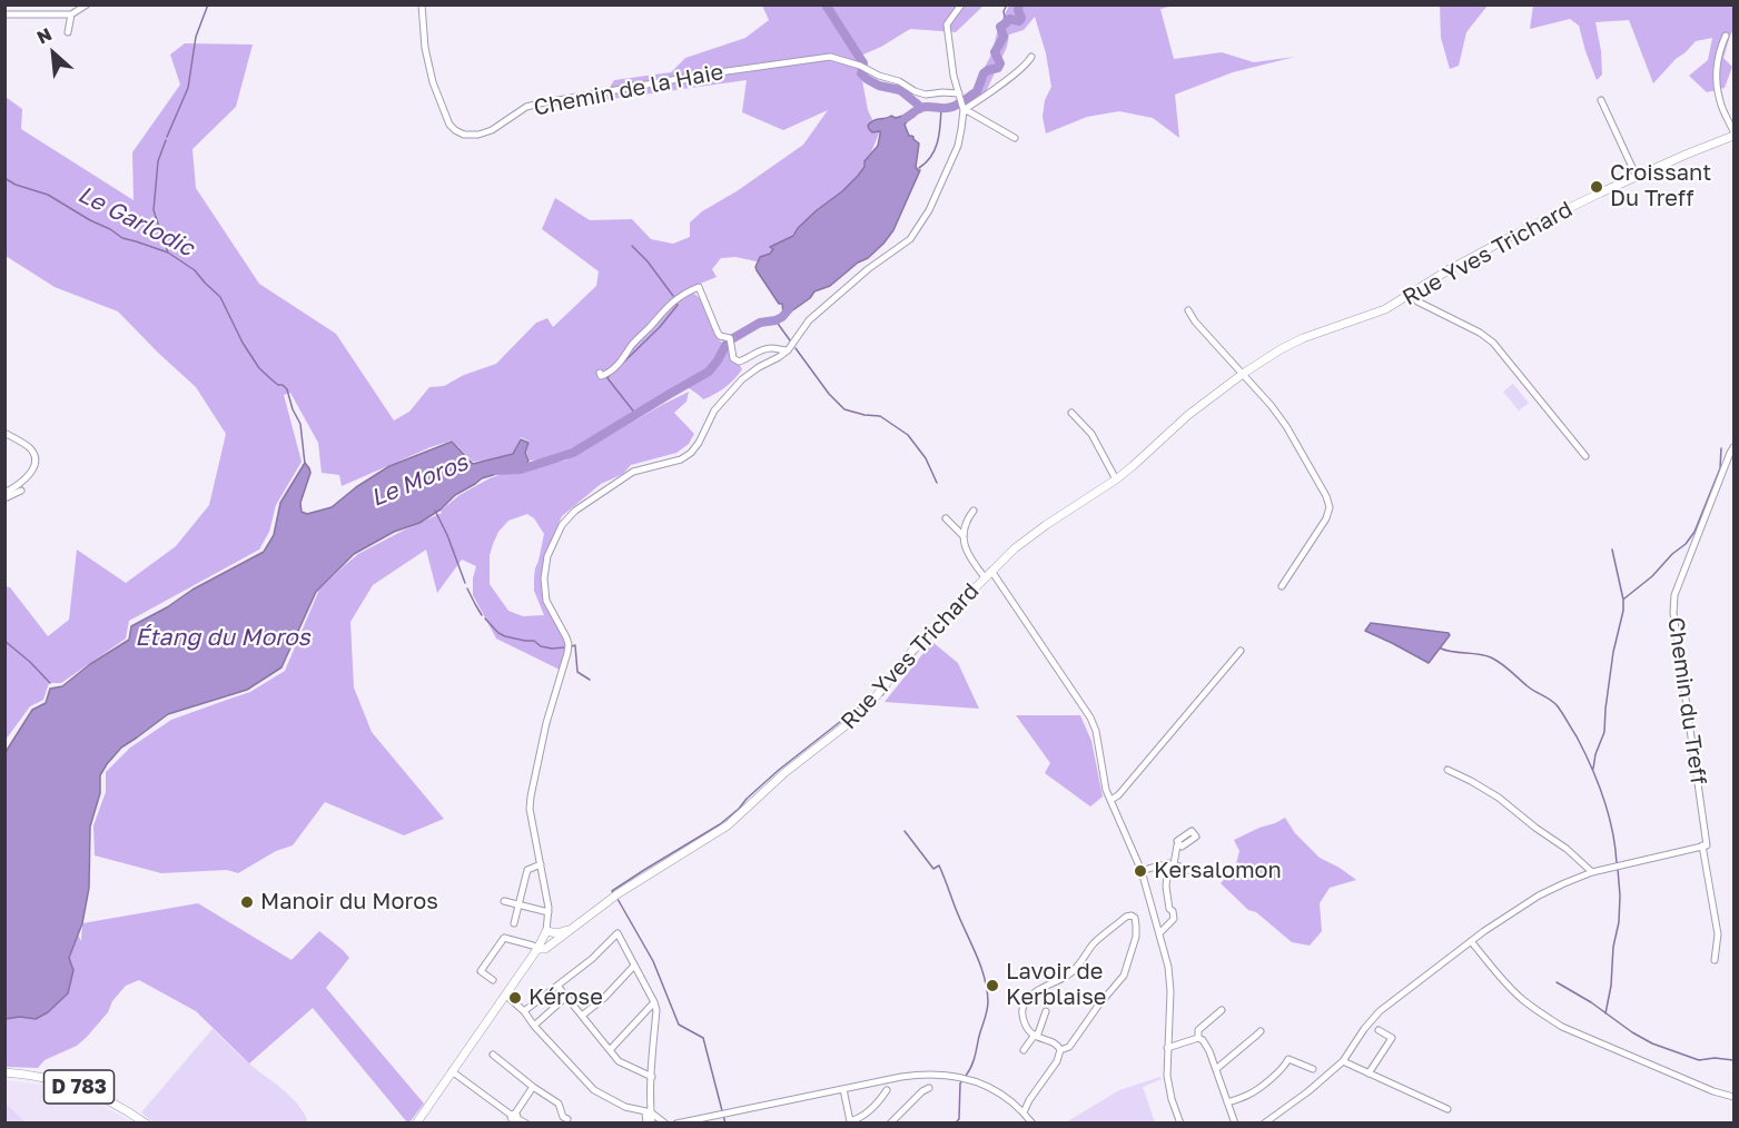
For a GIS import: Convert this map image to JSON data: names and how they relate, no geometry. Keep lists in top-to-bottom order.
{
  "streets": {
    "main road": ["Rue Yves Trichard", "D 783"],
    "street": ["Chemin de la Haie", "Chemin du Treff"]
  },
  "water": ["Le Garlodic", "Le Moros", "Étang du Moros"],
  "places": [
    "Croissant Du Treff",
    "Kersalomon",
    "Manoir du Moros",
    "Lavoir de Kerblaise",
    "Kérose"
  ],
  "north": "top left"
}
